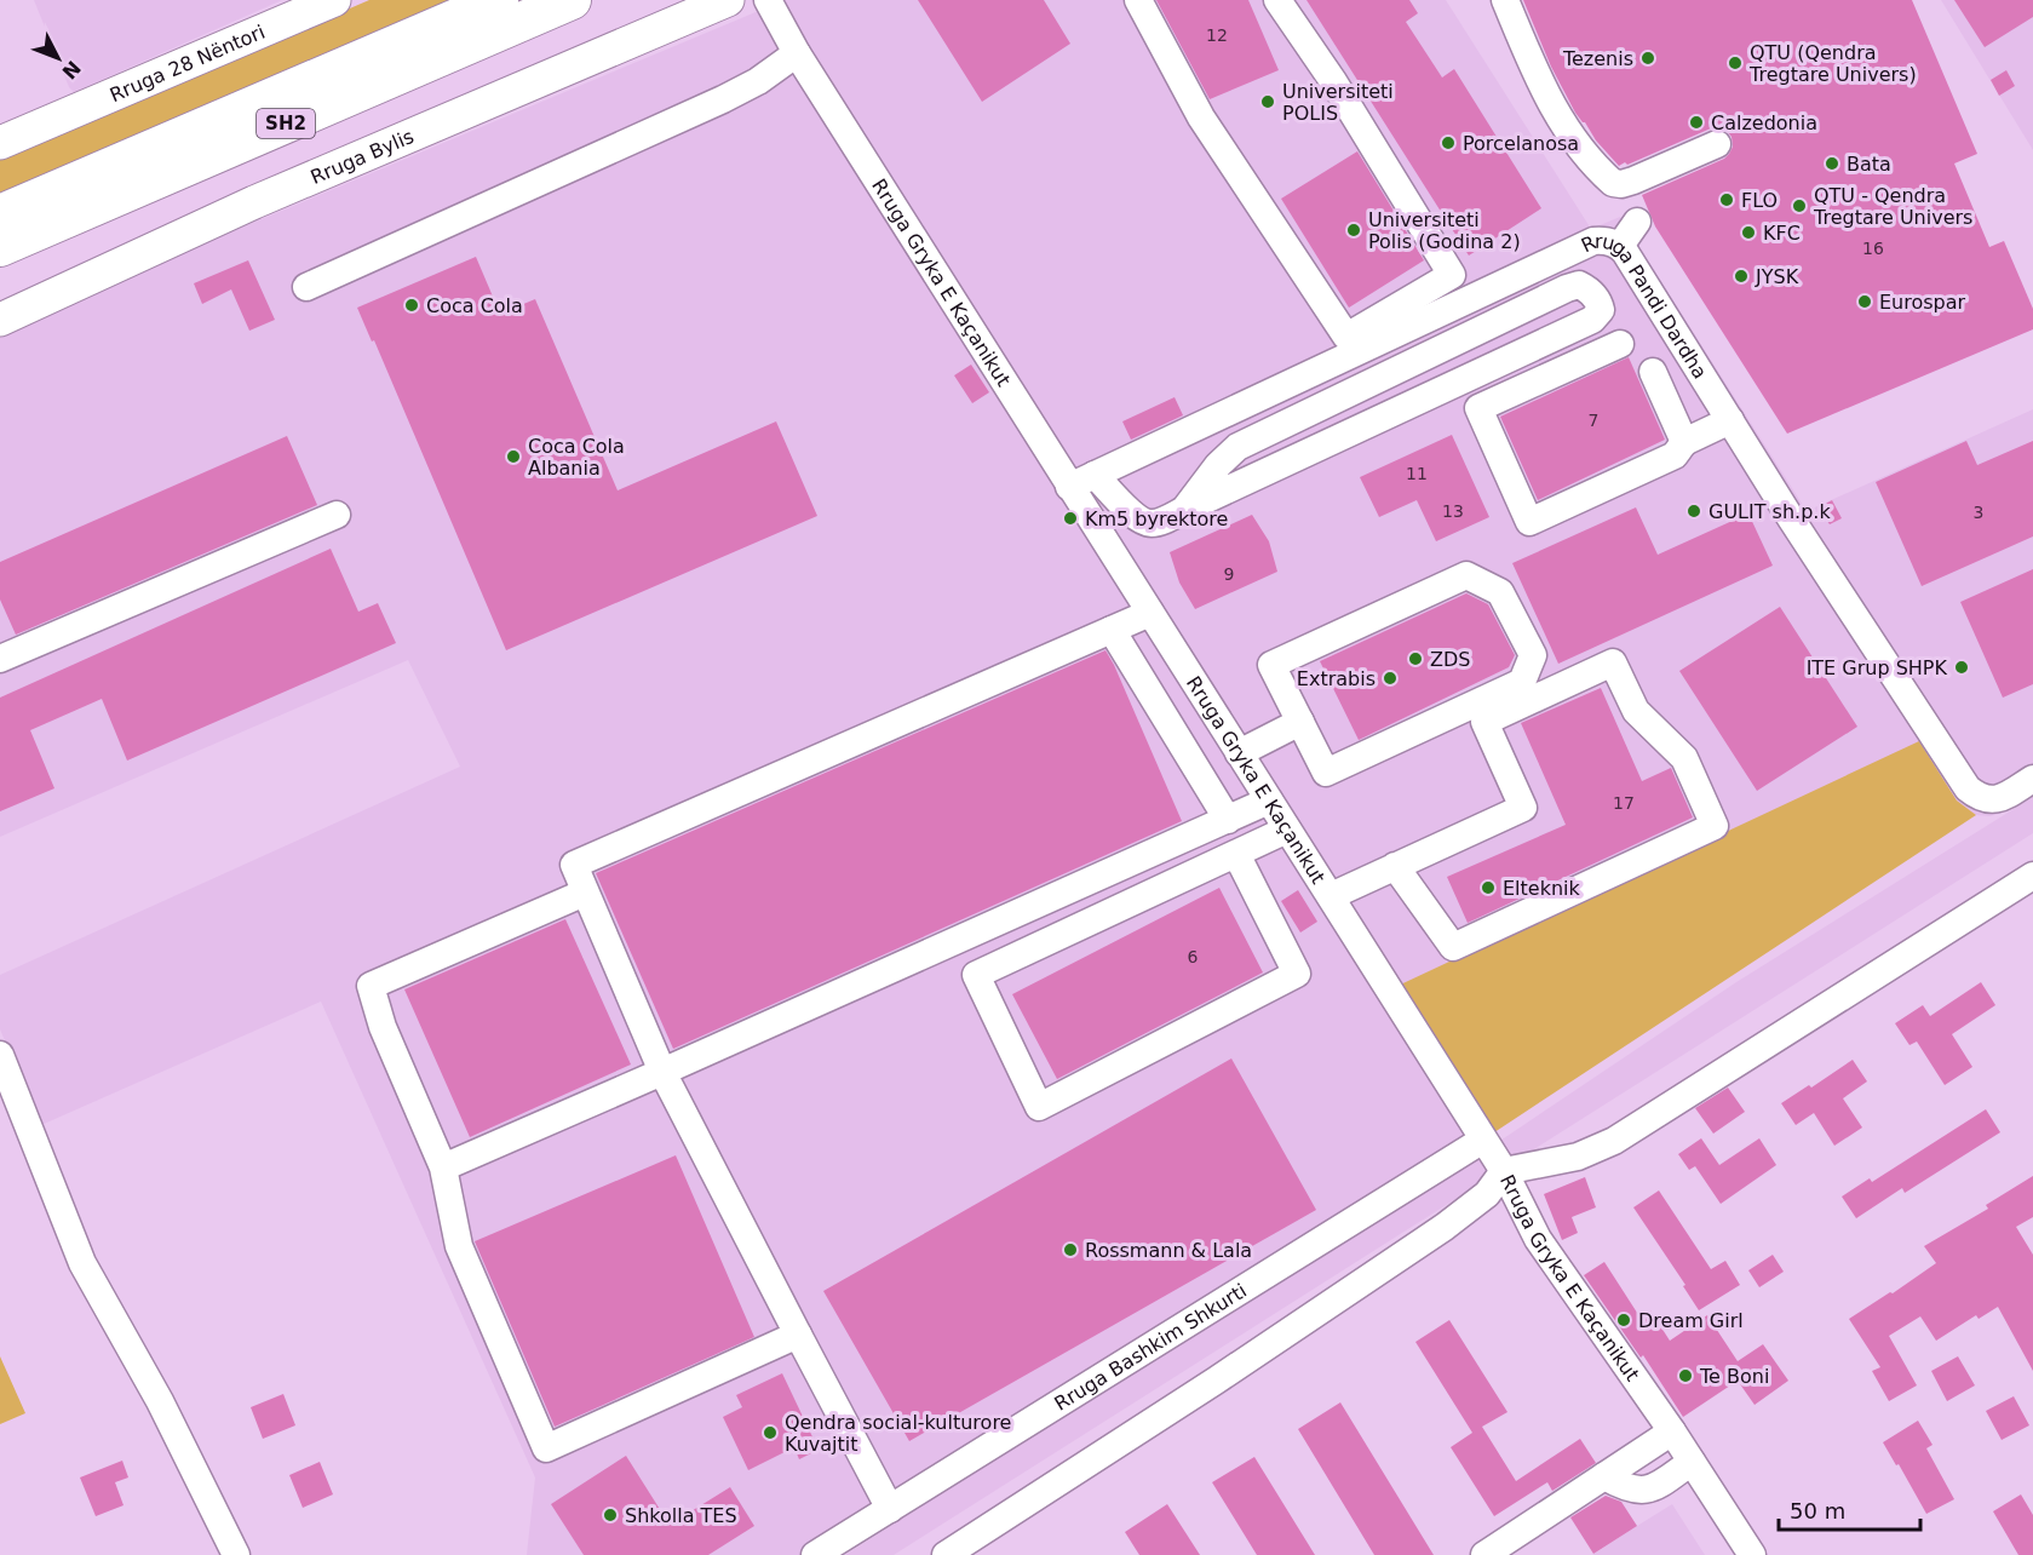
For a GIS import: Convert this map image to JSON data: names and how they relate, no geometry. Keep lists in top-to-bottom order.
{
  "streets": {
    "highway": ["SH2"],
    "main road": ["Rruga 28 Nëntori", "Rruga Bylis"],
    "street": ["Rruga Gryka E Kaçanikut", "Rruga Pandi Dardha", "Rruga Bashkim Shkurti"]
  },
  "crossings": [
    ["Rruga Gryka E Kaçanikut", "Rruga Pandi Dardha"],
    ["Rruga Gryka E Kaçanikut", "Rruga Bashkim Shkurti"]
  ],
  "places": [
    "Tezenis",
    "QTU (Qendra Tregtare Univers)",
    "Universiteti POLIS",
    "Calzedonia",
    "Porcelanosa",
    "Bata",
    "FLO",
    "QTU - Qendra Tregtare Univers",
    "Universiteti Polis (Godina 2)",
    "KFC",
    "JYSK",
    "Eurospar",
    "Coca Cola",
    "Coca Cola Albania",
    "GULIT sh.p.k",
    "Km5 byrektore",
    "ZDS",
    "ITE Grup SHPK",
    "Extrabis",
    "Elteknik",
    "Rossmann & Lala",
    "Dream Girl",
    "Te Boni",
    "Qendra social-kulturore Kuvajtit",
    "Shkolla TES"
  ],
  "house_numbers": [
    "12",
    "16",
    "7",
    "11",
    "13",
    "3",
    "9",
    "17",
    "6"
  ],
  "scale_bar": "50 m",
  "north": "bottom right"
}
